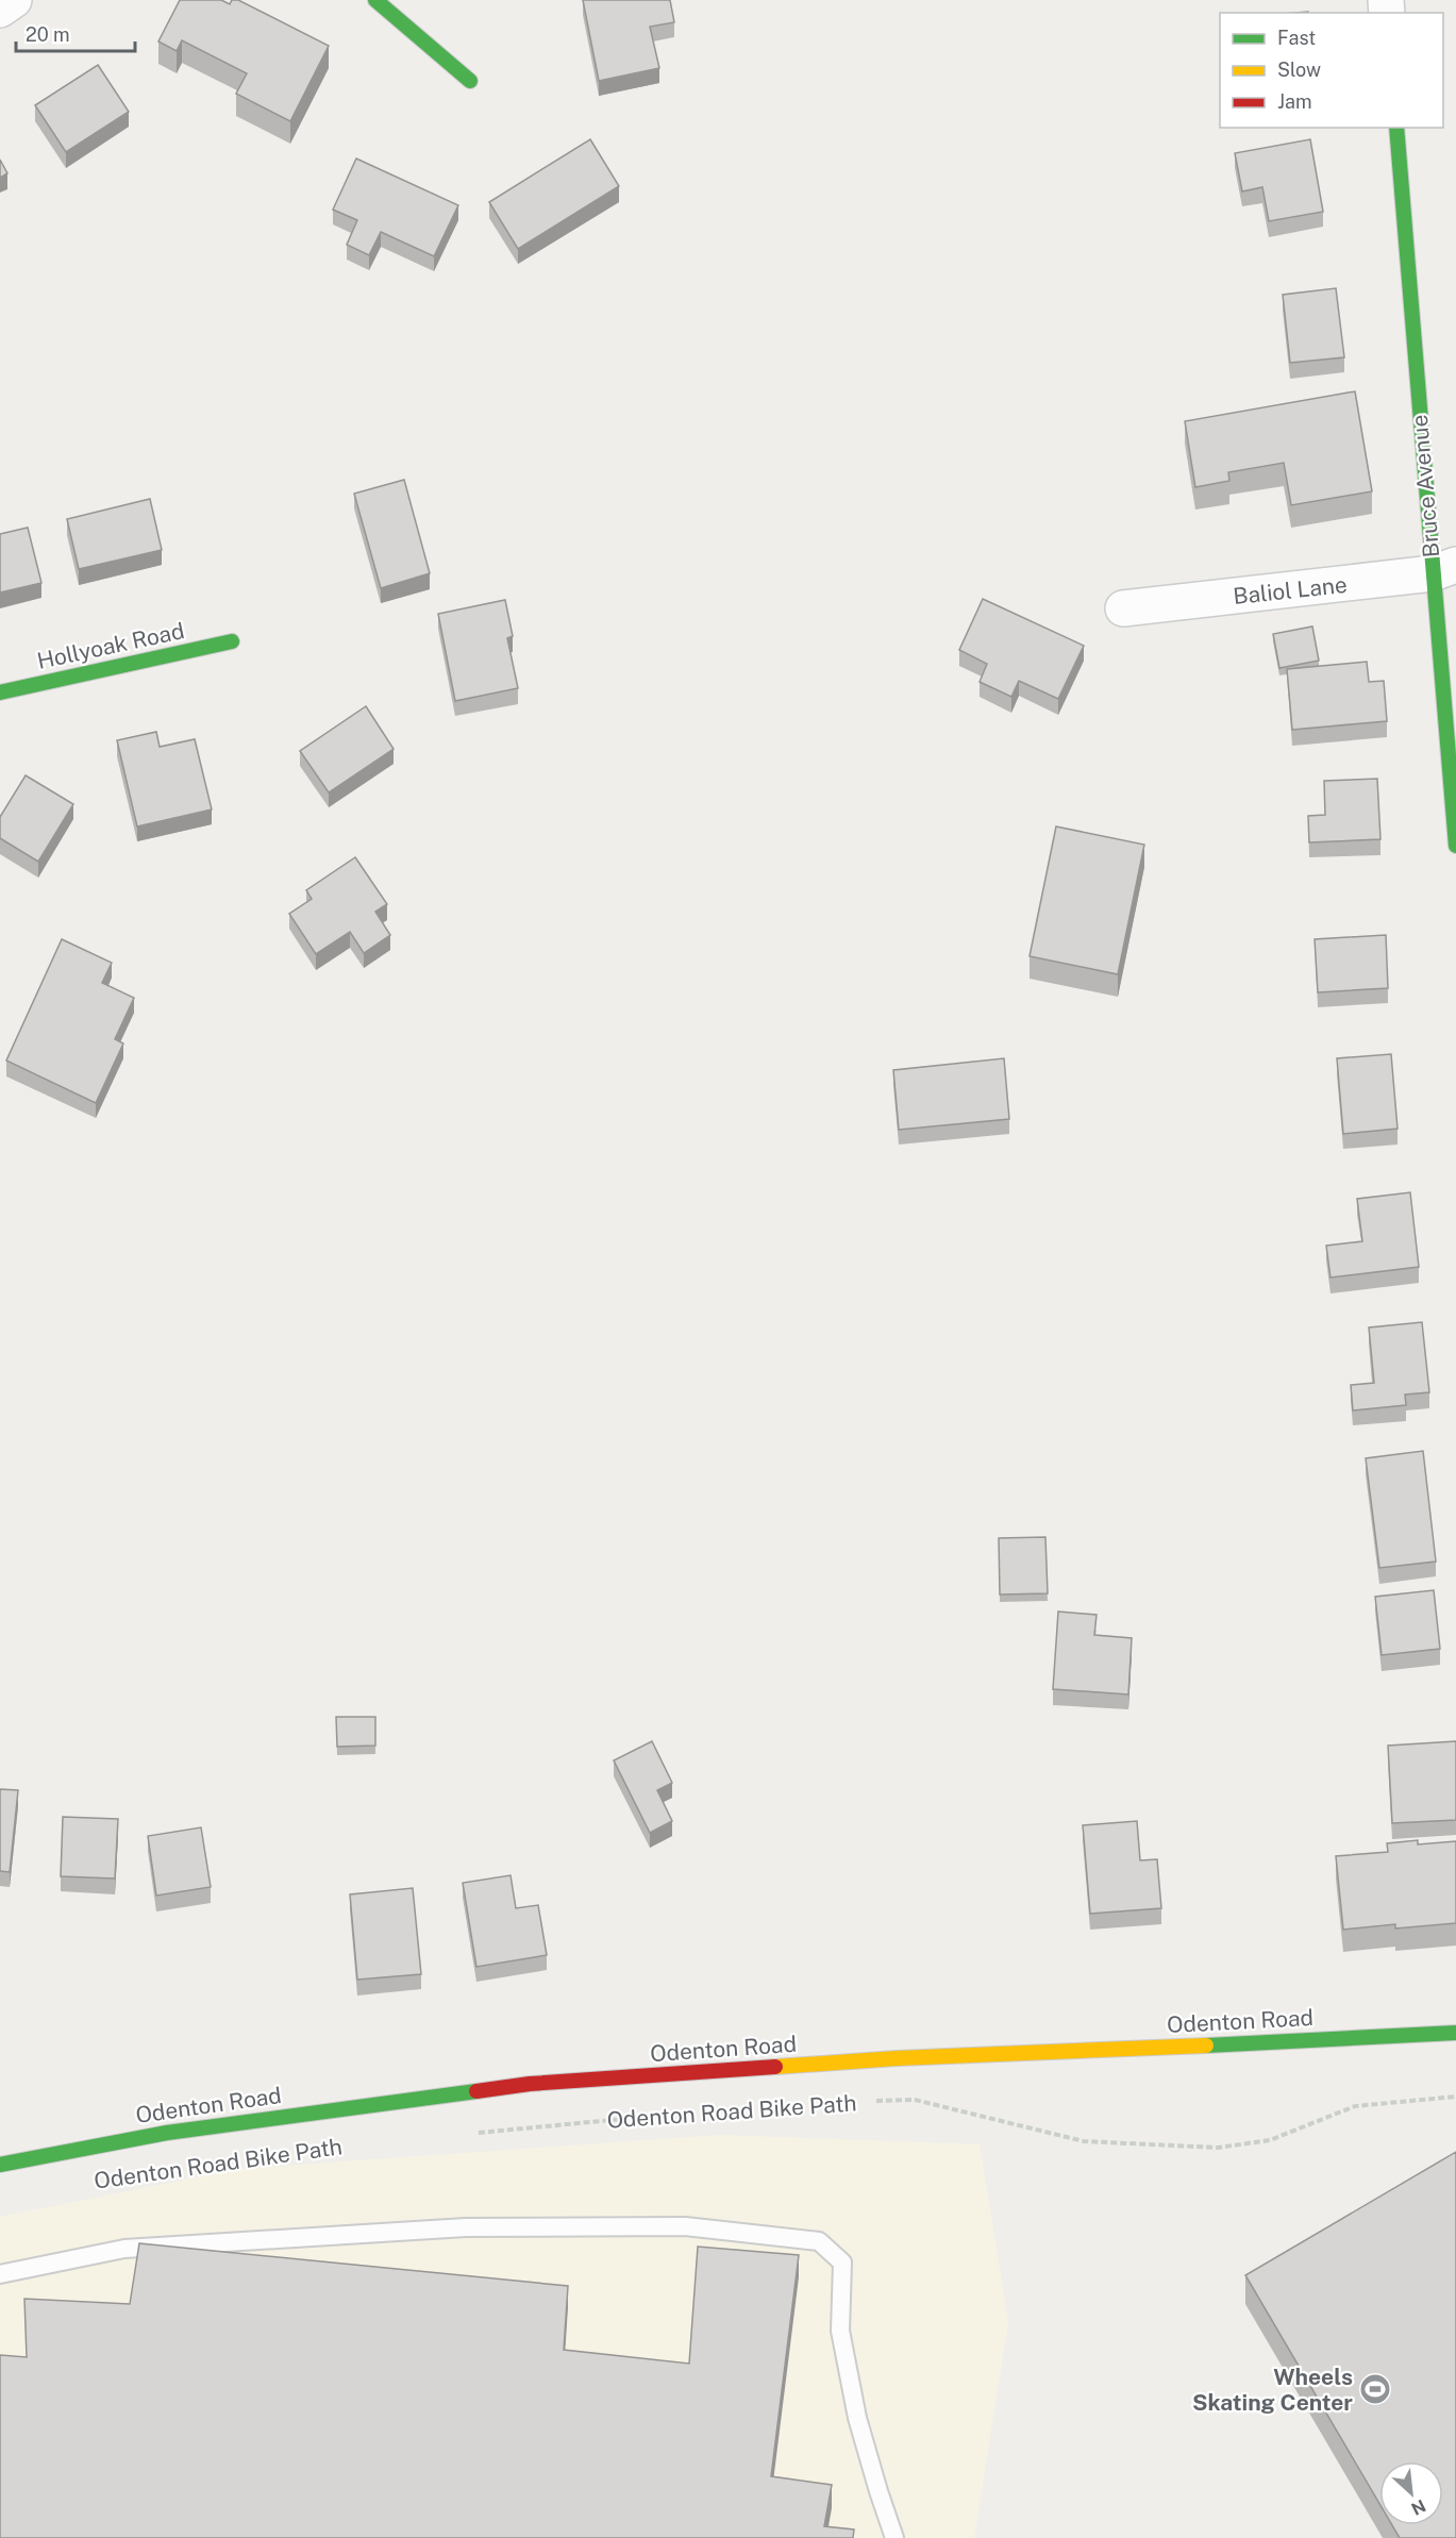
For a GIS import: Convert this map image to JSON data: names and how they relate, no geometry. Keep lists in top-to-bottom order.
{
  "streets": {
    "street": [
      "Bruce Avenue",
      "Baliol Lane",
      "Hollyoak Road",
      "Odenton Road"
    ],
    "path": ["Odenton Road Bike Path"]
  },
  "crossings": [
    ["Bruce Avenue", "Baliol Lane"]
  ],
  "places": {
    "sports": ["Wheels Skating Center"]
  },
  "legend": ["Fast", "Slow", "Jam"],
  "scale_bar": "20 m",
  "north": "bottom right"
}
